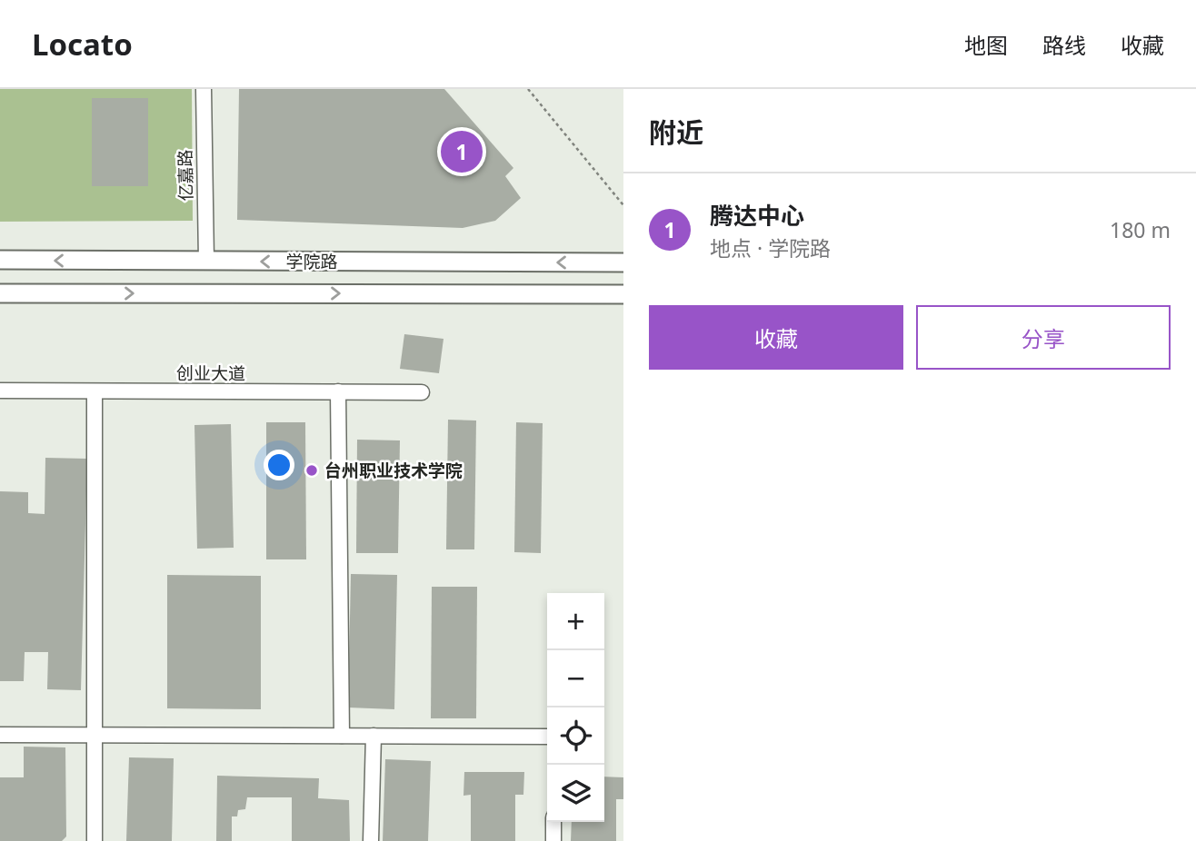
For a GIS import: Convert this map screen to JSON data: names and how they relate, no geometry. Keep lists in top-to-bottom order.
{
  "streets": {
    "main road": ["学院路"],
    "street": ["亿嘉路", "创业大道"]
  },
  "crossings": [
    ["亿嘉路", "学院路"]
  ],
  "places": ["台州职业技术学院"],
  "page": {
    "header": "Locato",
    "nav": ["地图", "路线", "收藏"],
    "heading": "附近",
    "pins": "1",
    "list": [
      {
        "mark": "1",
        "name": "腾达中心",
        "note": "地点 · 学院路",
        "value": "180 m"
      }
    ],
    "buttons": ["收藏", "分享"],
    "map_buttons": ["+", "−"]
  }
}
